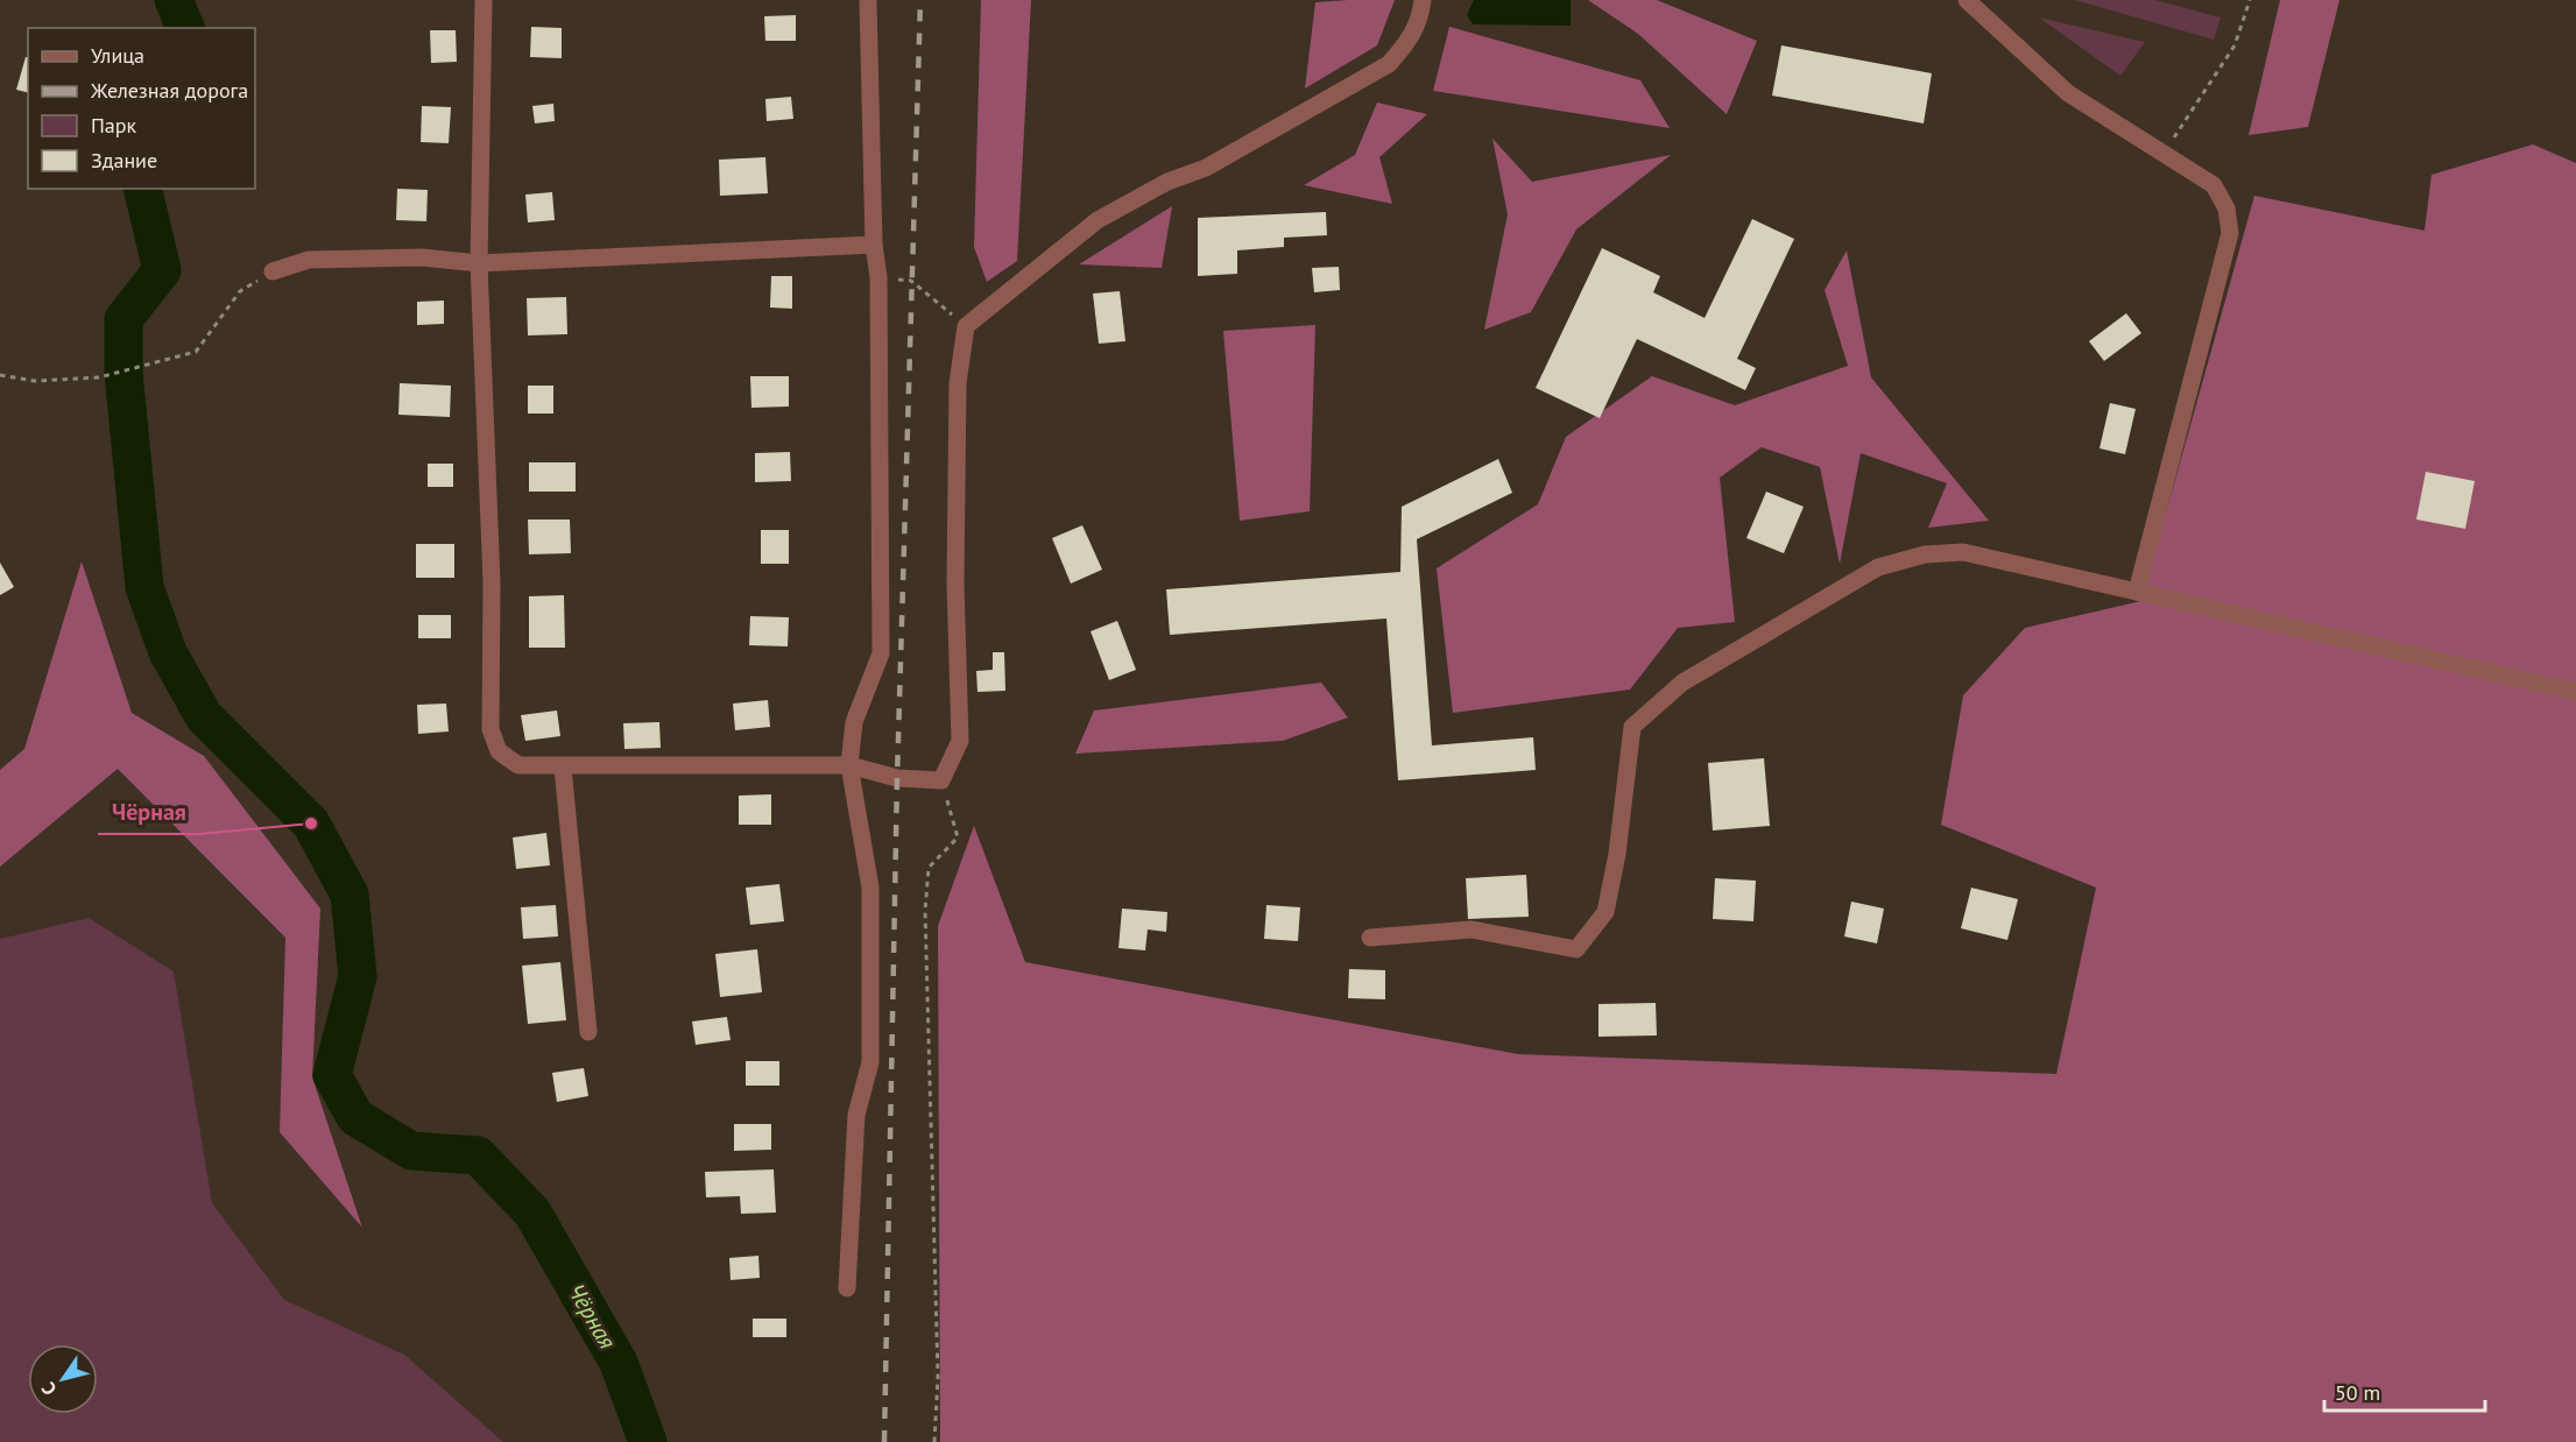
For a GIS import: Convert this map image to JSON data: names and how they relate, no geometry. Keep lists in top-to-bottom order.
{
  "water": ["Чёрная"],
  "places": ["Чёрная"],
  "legend": [
    "Улица",
    "Железная дорога",
    "Парк",
    "Здание"
  ],
  "scale_bar": "50 m",
  "north": "bottom left"
}
